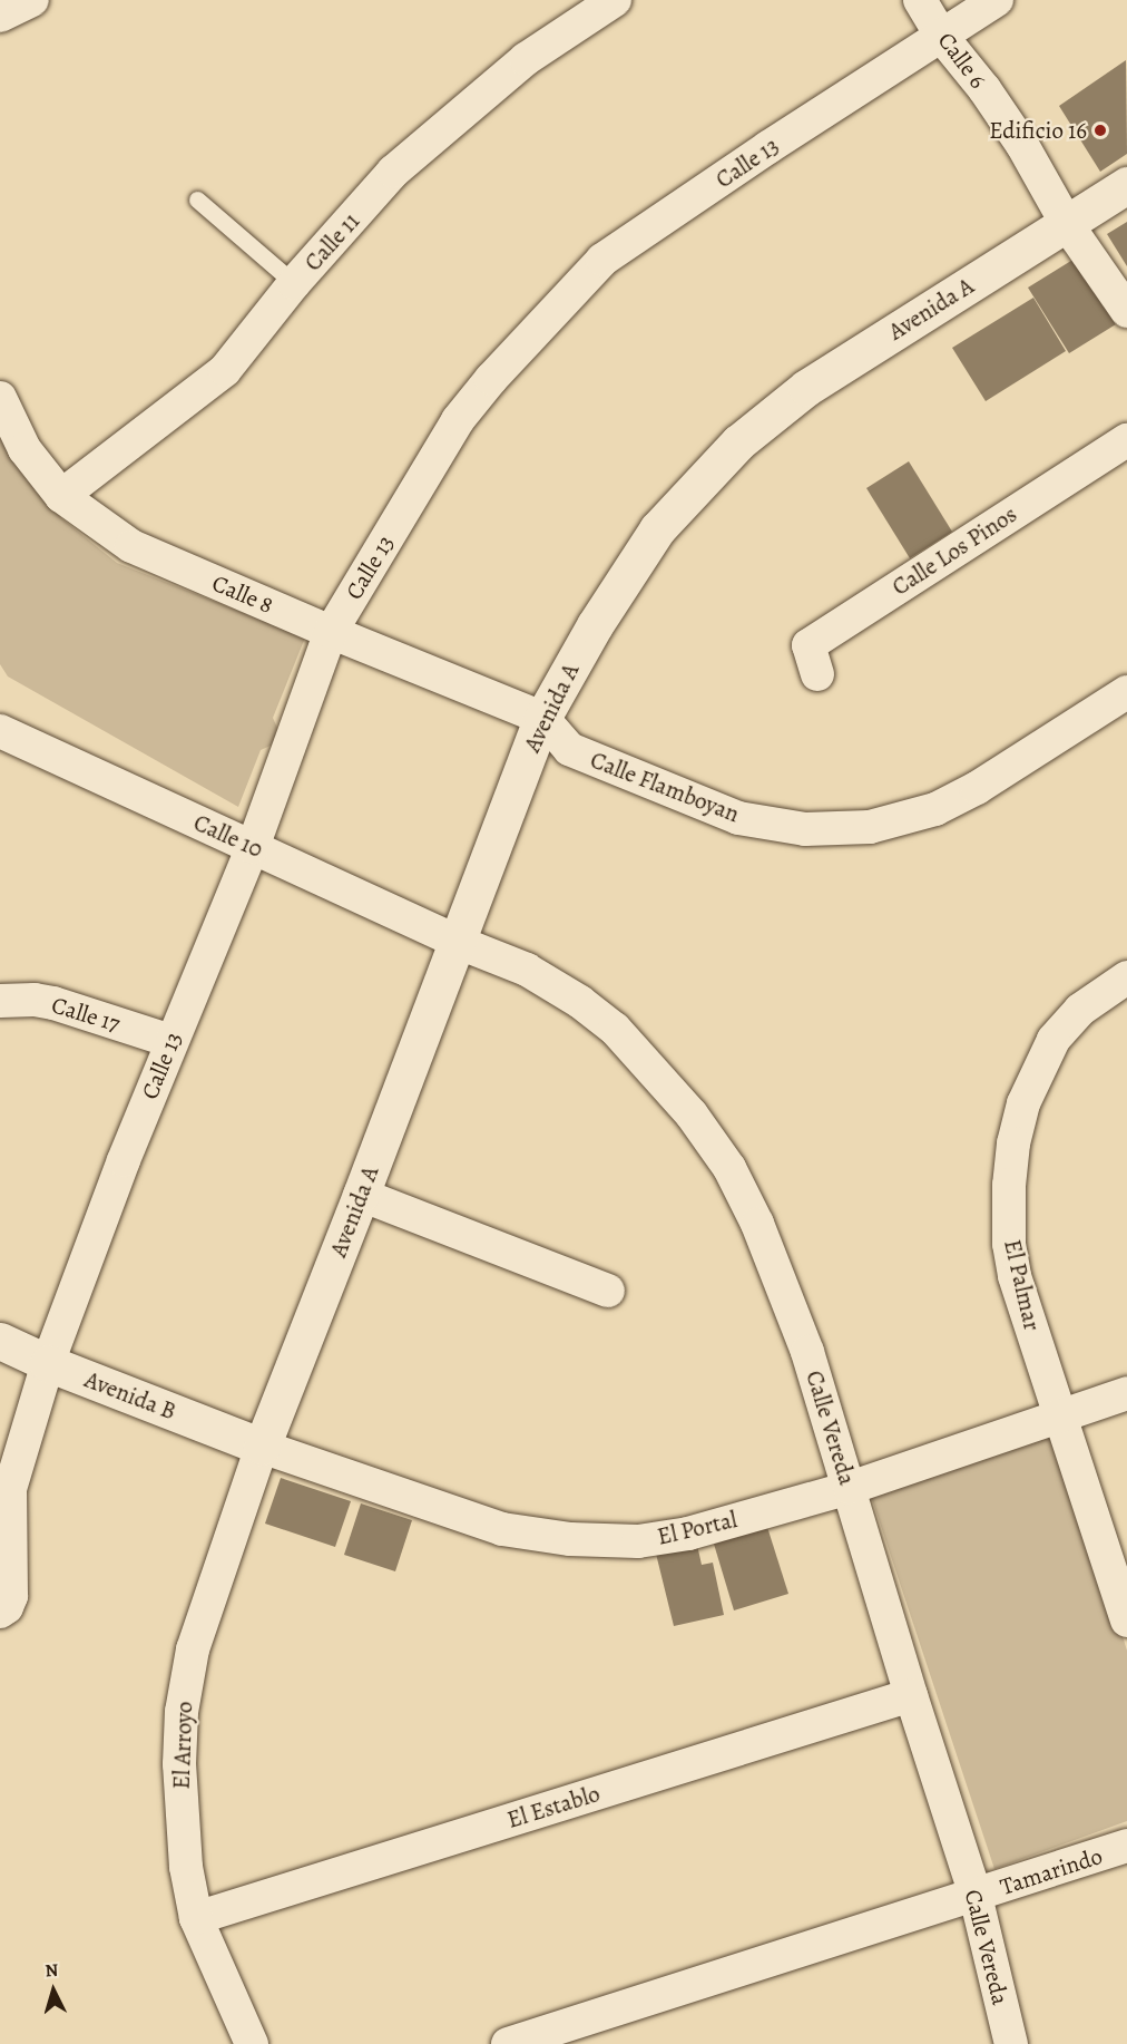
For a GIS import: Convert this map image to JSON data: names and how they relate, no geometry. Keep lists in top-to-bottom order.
{
  "streets": {
    "main road": ["Avenida A", "Avenida B"],
    "street": [
      "Calle 6",
      "Calle 13",
      "Calle 11",
      "Calle Los Pinos",
      "Calle 8",
      "Calle Flamboyan",
      "Calle 10",
      "Calle 17",
      "El Palmar",
      "Calle Vereda",
      "El Portal",
      "El Arroyo",
      "El Establo",
      "Tamarindo"
    ]
  },
  "crossings": [
    ["Calle 6", "Calle 13"],
    ["Calle 6", "Avenida A"],
    ["Calle 13", "Calle 8"],
    ["Calle 13", "Calle 10"],
    ["Calle 13", "Calle 17"],
    ["Calle 13", "Avenida B"],
    ["Calle 11", "Calle 8"],
    ["Avenida A", "Calle 8"],
    ["Avenida A", "Calle Flamboyan"],
    ["Avenida A", "Calle 10"],
    ["Avenida A", "Avenida B"],
    ["Avenida A", "Calle Vereda"],
    ["Avenida A", "El Portal"],
    ["Avenida A", "El Arroyo"],
    ["Calle 8", "Calle Flamboyan"],
    ["Calle 10", "Calle Vereda"],
    ["El Palmar", "El Portal"],
    ["Avenida B", "El Portal"],
    ["Avenida B", "El Arroyo"],
    ["Calle Vereda", "El Portal"],
    ["Calle Vereda", "El Establo"],
    ["Calle Vereda", "Tamarindo"],
    ["El Portal", "El Arroyo"],
    ["El Arroyo", "El Establo"]
  ],
  "places": ["Edificio 16"],
  "north": "top"
}
